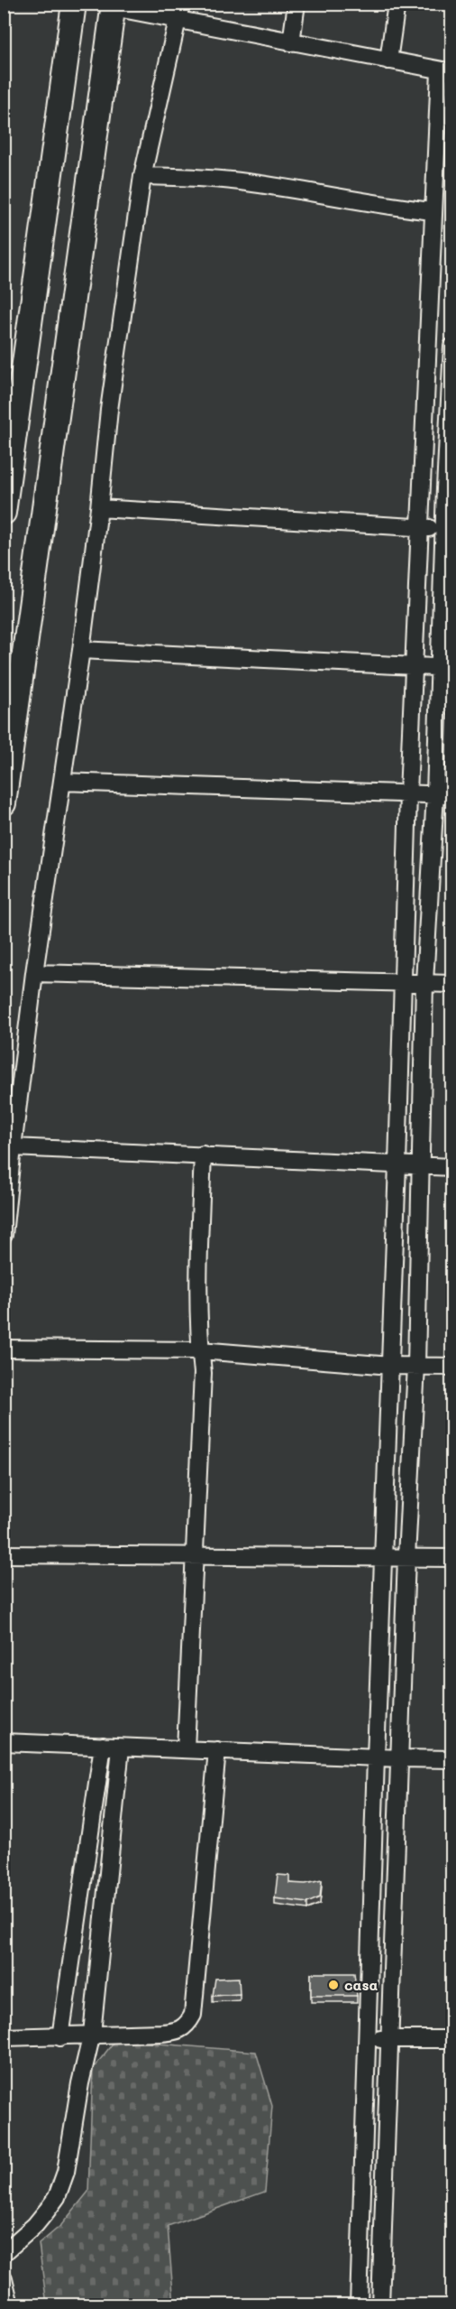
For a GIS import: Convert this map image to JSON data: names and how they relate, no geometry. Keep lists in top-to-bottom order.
{
  "places": ["casa"]
}
